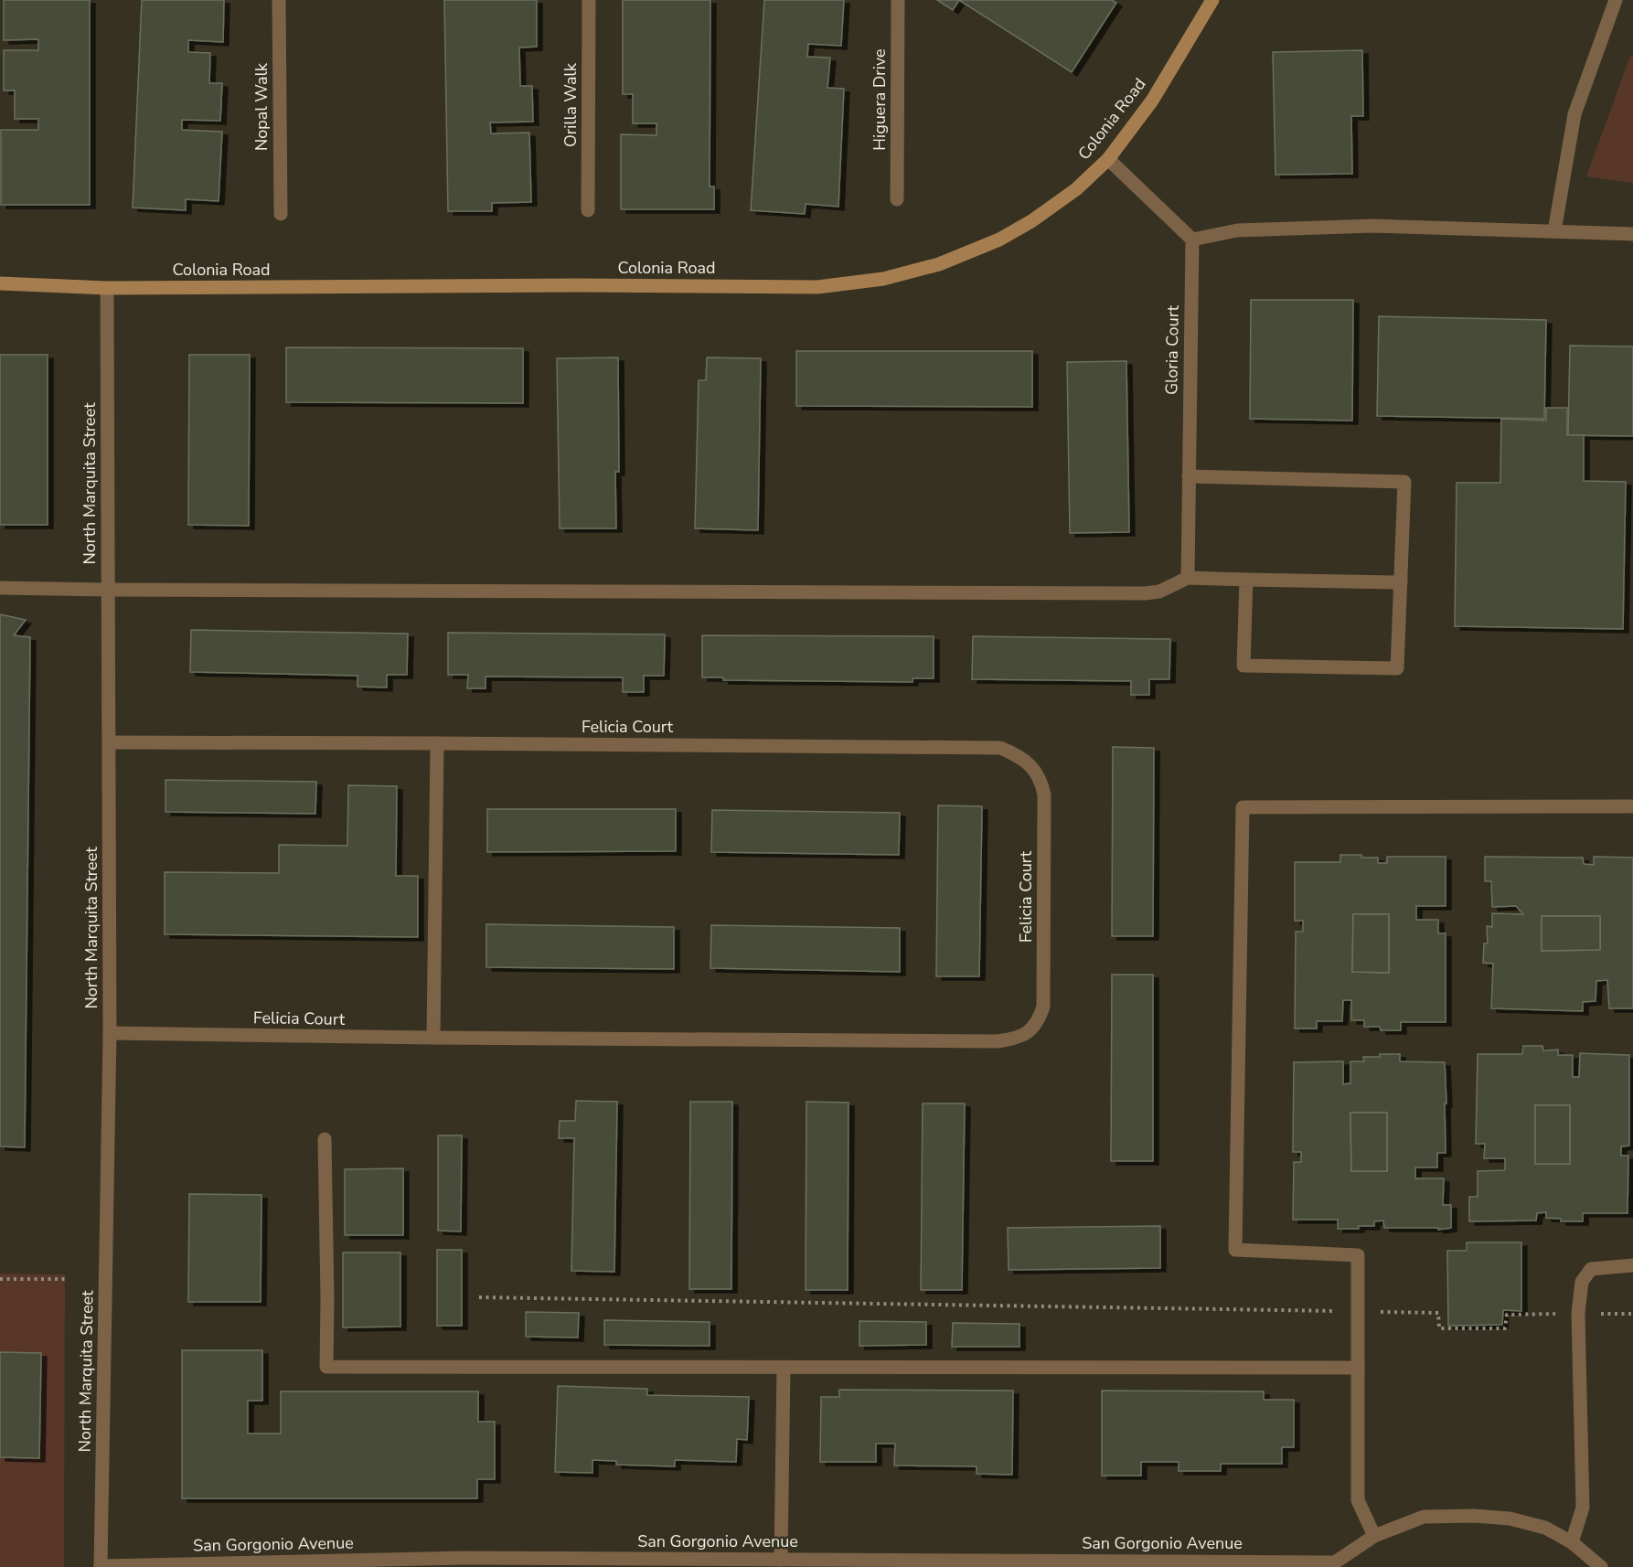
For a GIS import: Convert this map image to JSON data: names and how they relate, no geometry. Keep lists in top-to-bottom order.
{
  "streets": {
    "street": [
      "Higuera Drive",
      "Orilla Walk",
      "Nopal Walk",
      "Colonia Road",
      "Gloria Court",
      "North Marquita Street",
      "Felicia Court",
      "San Gorgonio Avenue"
    ]
  },
  "crossings": [
    ["Colonia Road", "North Marquita Street"],
    ["North Marquita Street", "Felicia Court"],
    ["North Marquita Street", "San Gorgonio Avenue"]
  ]
}
